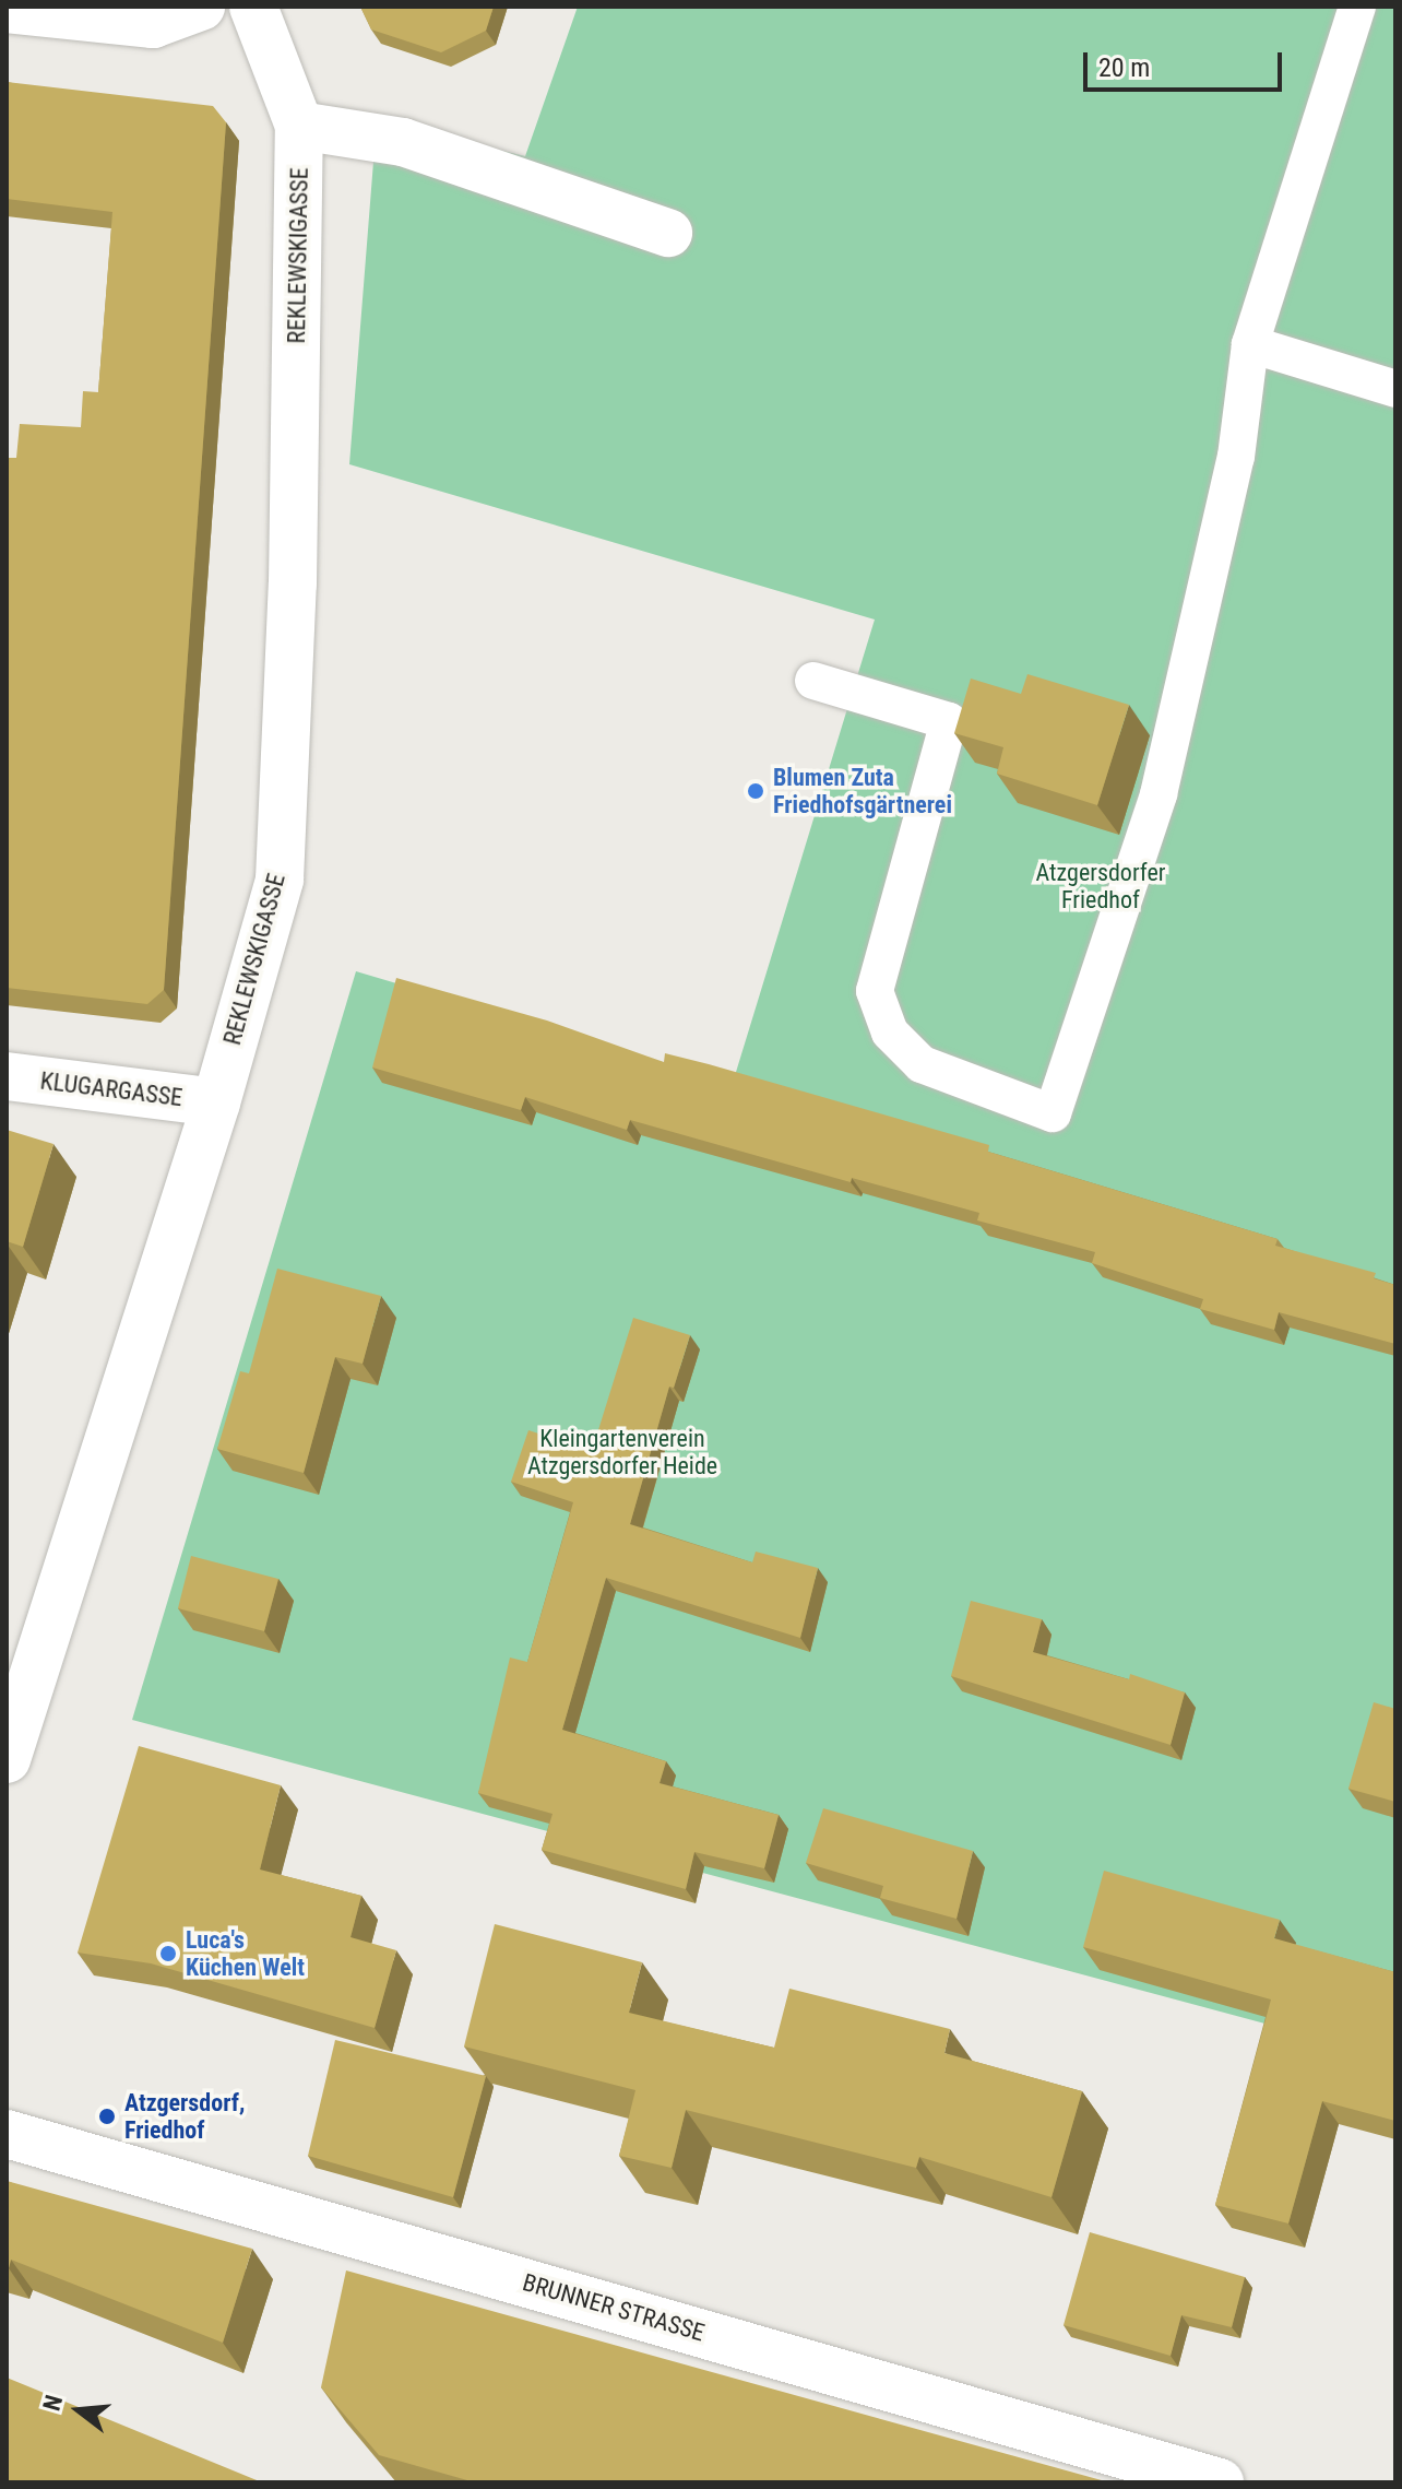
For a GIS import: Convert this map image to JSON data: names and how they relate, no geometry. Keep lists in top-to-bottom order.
{
  "streets": {
    "street": ["REKLEWSKIGASSE", "KLUGARGASSE", "BRUNNER STRASSE"]
  },
  "crossings": [
    ["REKLEWSKIGASSE", "KLUGARGASSE"]
  ],
  "parks": ["Atzgersdorfer Friedhof", "Kleingartenverein Atzgersdorfer Heide"],
  "places": ["Blumen Zuta Friedhofsgärtnerei", "Luca's Küchen Welt", "Atzgersdorf, Friedhof"],
  "scale_bar": "20 m",
  "north": "left"
}
